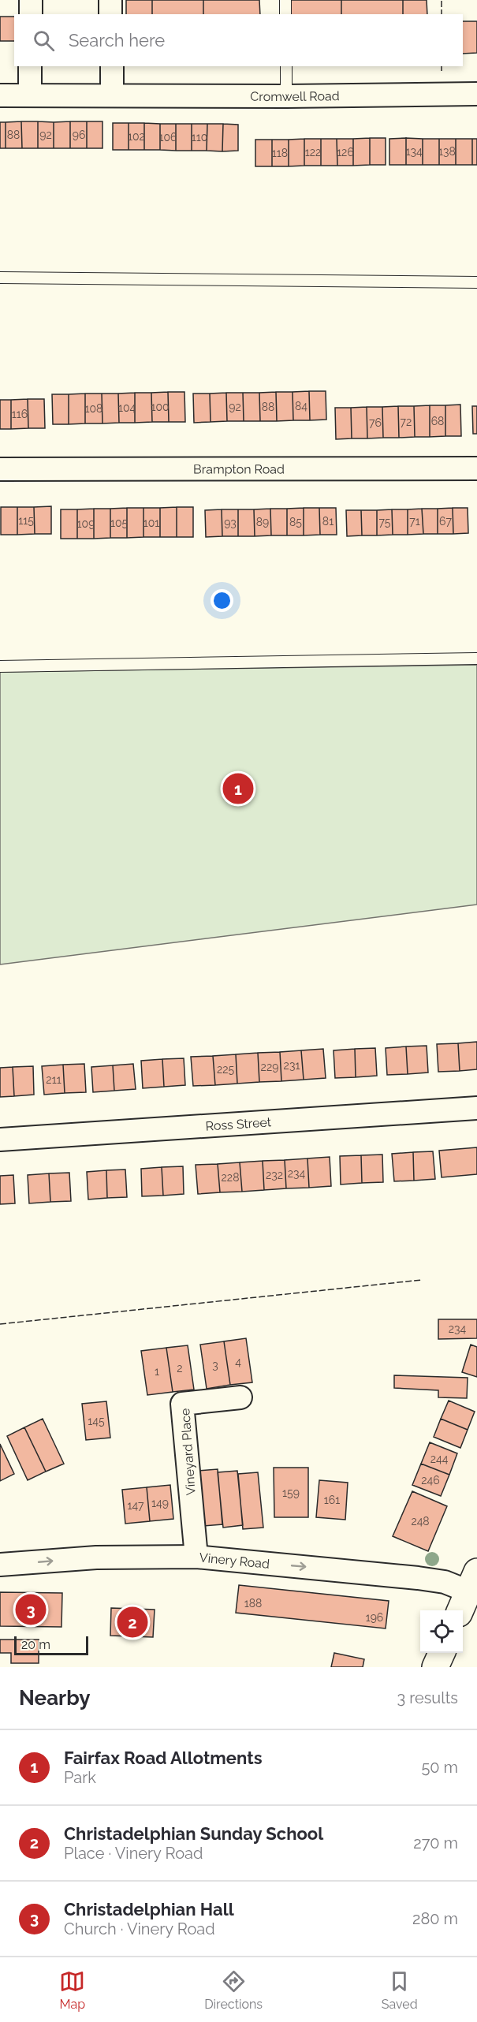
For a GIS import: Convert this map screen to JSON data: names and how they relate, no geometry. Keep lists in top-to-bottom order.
{
  "streets": {
    "street": [
      "Cromwell Road",
      "Brampton Road",
      "Ross Street",
      "Vineyard Place",
      "Vinery Road"
    ]
  },
  "crossings": [
    ["Vineyard Place", "Vinery Road"]
  ],
  "one_way": ["Vinery Road"],
  "house_numbers": [
    "88",
    "92",
    "96",
    "102",
    "106",
    "110",
    "134",
    "138",
    "122",
    "126",
    "118",
    "84",
    "100",
    "92",
    "88",
    "104",
    "108",
    "116",
    "68",
    "72",
    "76",
    "115",
    "81",
    "71",
    "67",
    "89",
    "85",
    "75",
    "105",
    "101",
    "93",
    "109",
    "231",
    "229",
    "225",
    "211",
    "234",
    "232",
    "228",
    "234",
    "4",
    "3",
    "2",
    "1",
    "145",
    "244",
    "246",
    "159",
    "161",
    "149",
    "147",
    "248",
    "188",
    "196"
  ],
  "scale_bar": "20 m",
  "page": {
    "search": "Search here",
    "pins": ["1", "3", "2"],
    "scale": "20 m",
    "heading": ["Nearby", "3 results"],
    "list": [
      {
        "mark": "1",
        "name": "Fairfax Road Allotments",
        "note": "Park",
        "value": "50 m"
      },
      {
        "mark": "2",
        "name": "Christadelphian Sunday School",
        "note": "Place · Vinery Road",
        "value": "270 m"
      },
      {
        "mark": "3",
        "name": "Christadelphian Hall",
        "note": "Church · Vinery Road",
        "value": "280 m"
      }
    ],
    "nav": ["Map", "Directions", "Saved"]
  }
}
